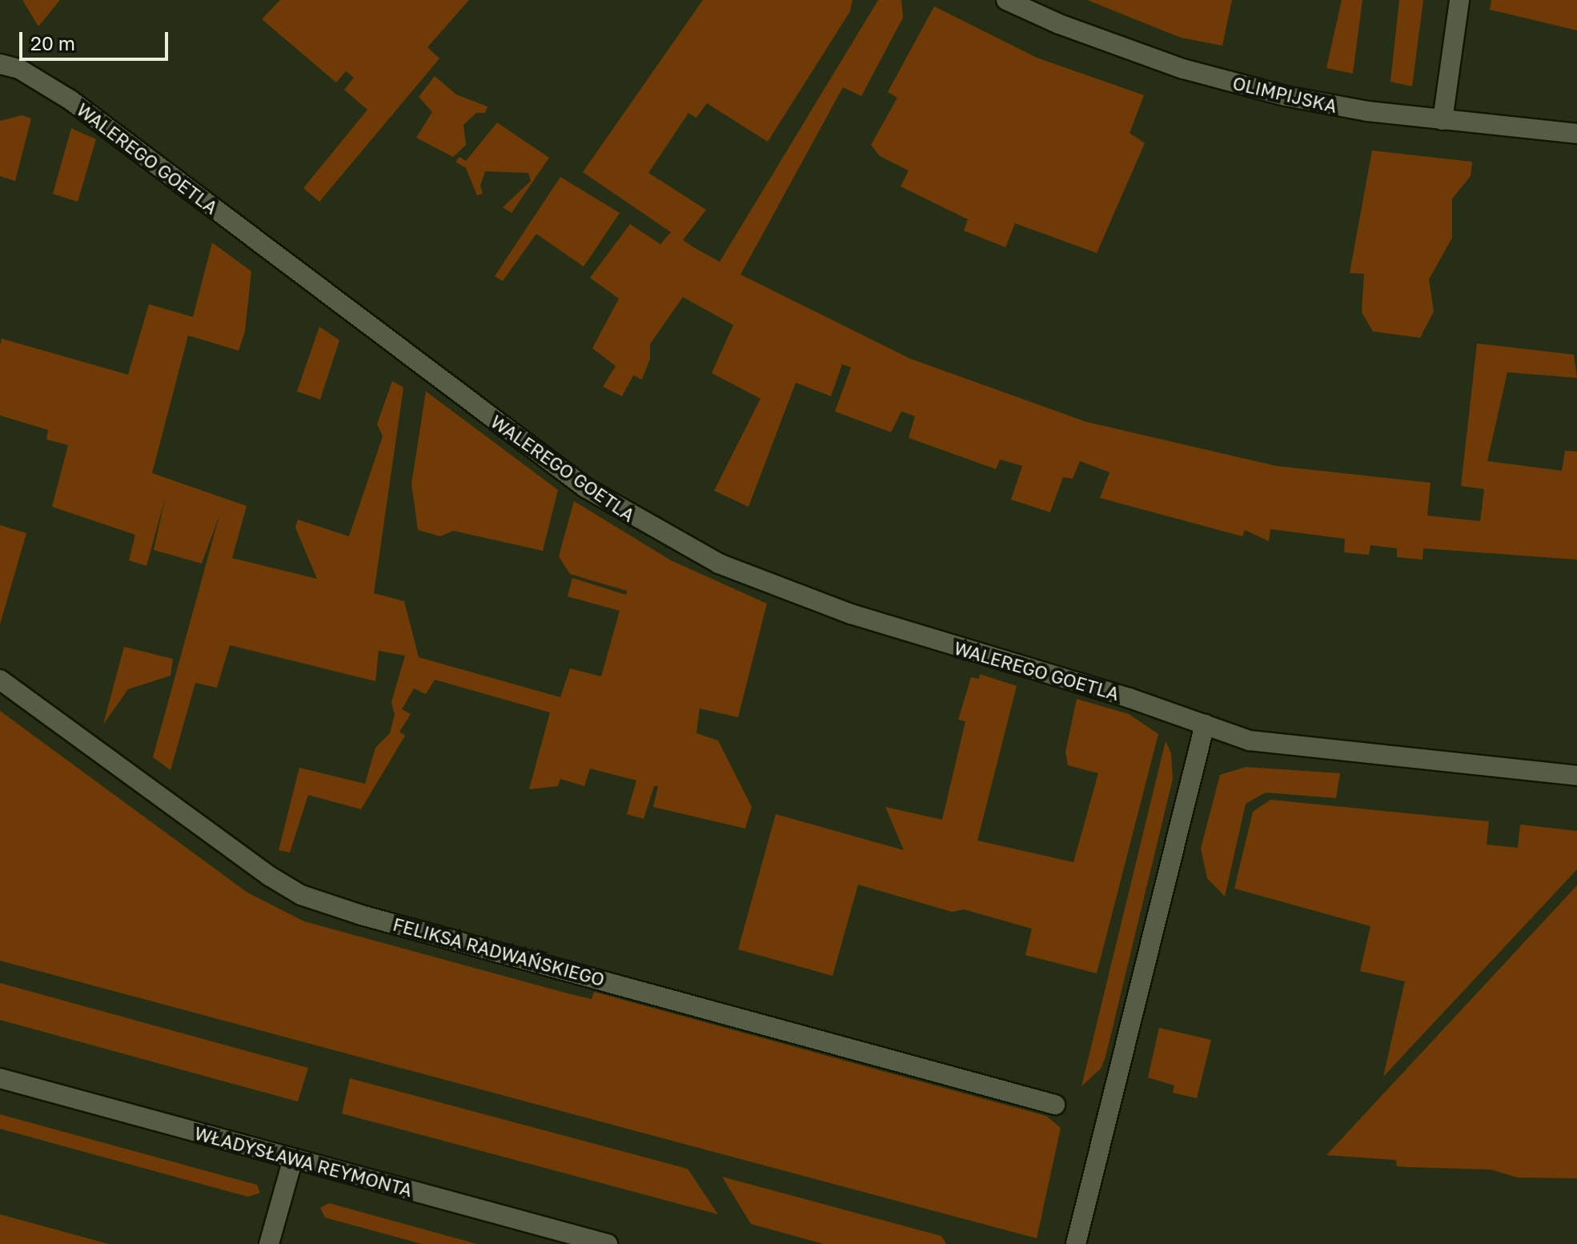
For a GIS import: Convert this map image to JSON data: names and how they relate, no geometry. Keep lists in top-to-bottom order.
{
  "streets": {
    "street": [
      "OLIMPIJSKA",
      "WALEREGO GOETLA",
      "FELIKSA RADWAŃSKIEGO",
      "WŁADYSŁAWA REYMONTA"
    ]
  },
  "scale_bar": "20 m"
}
